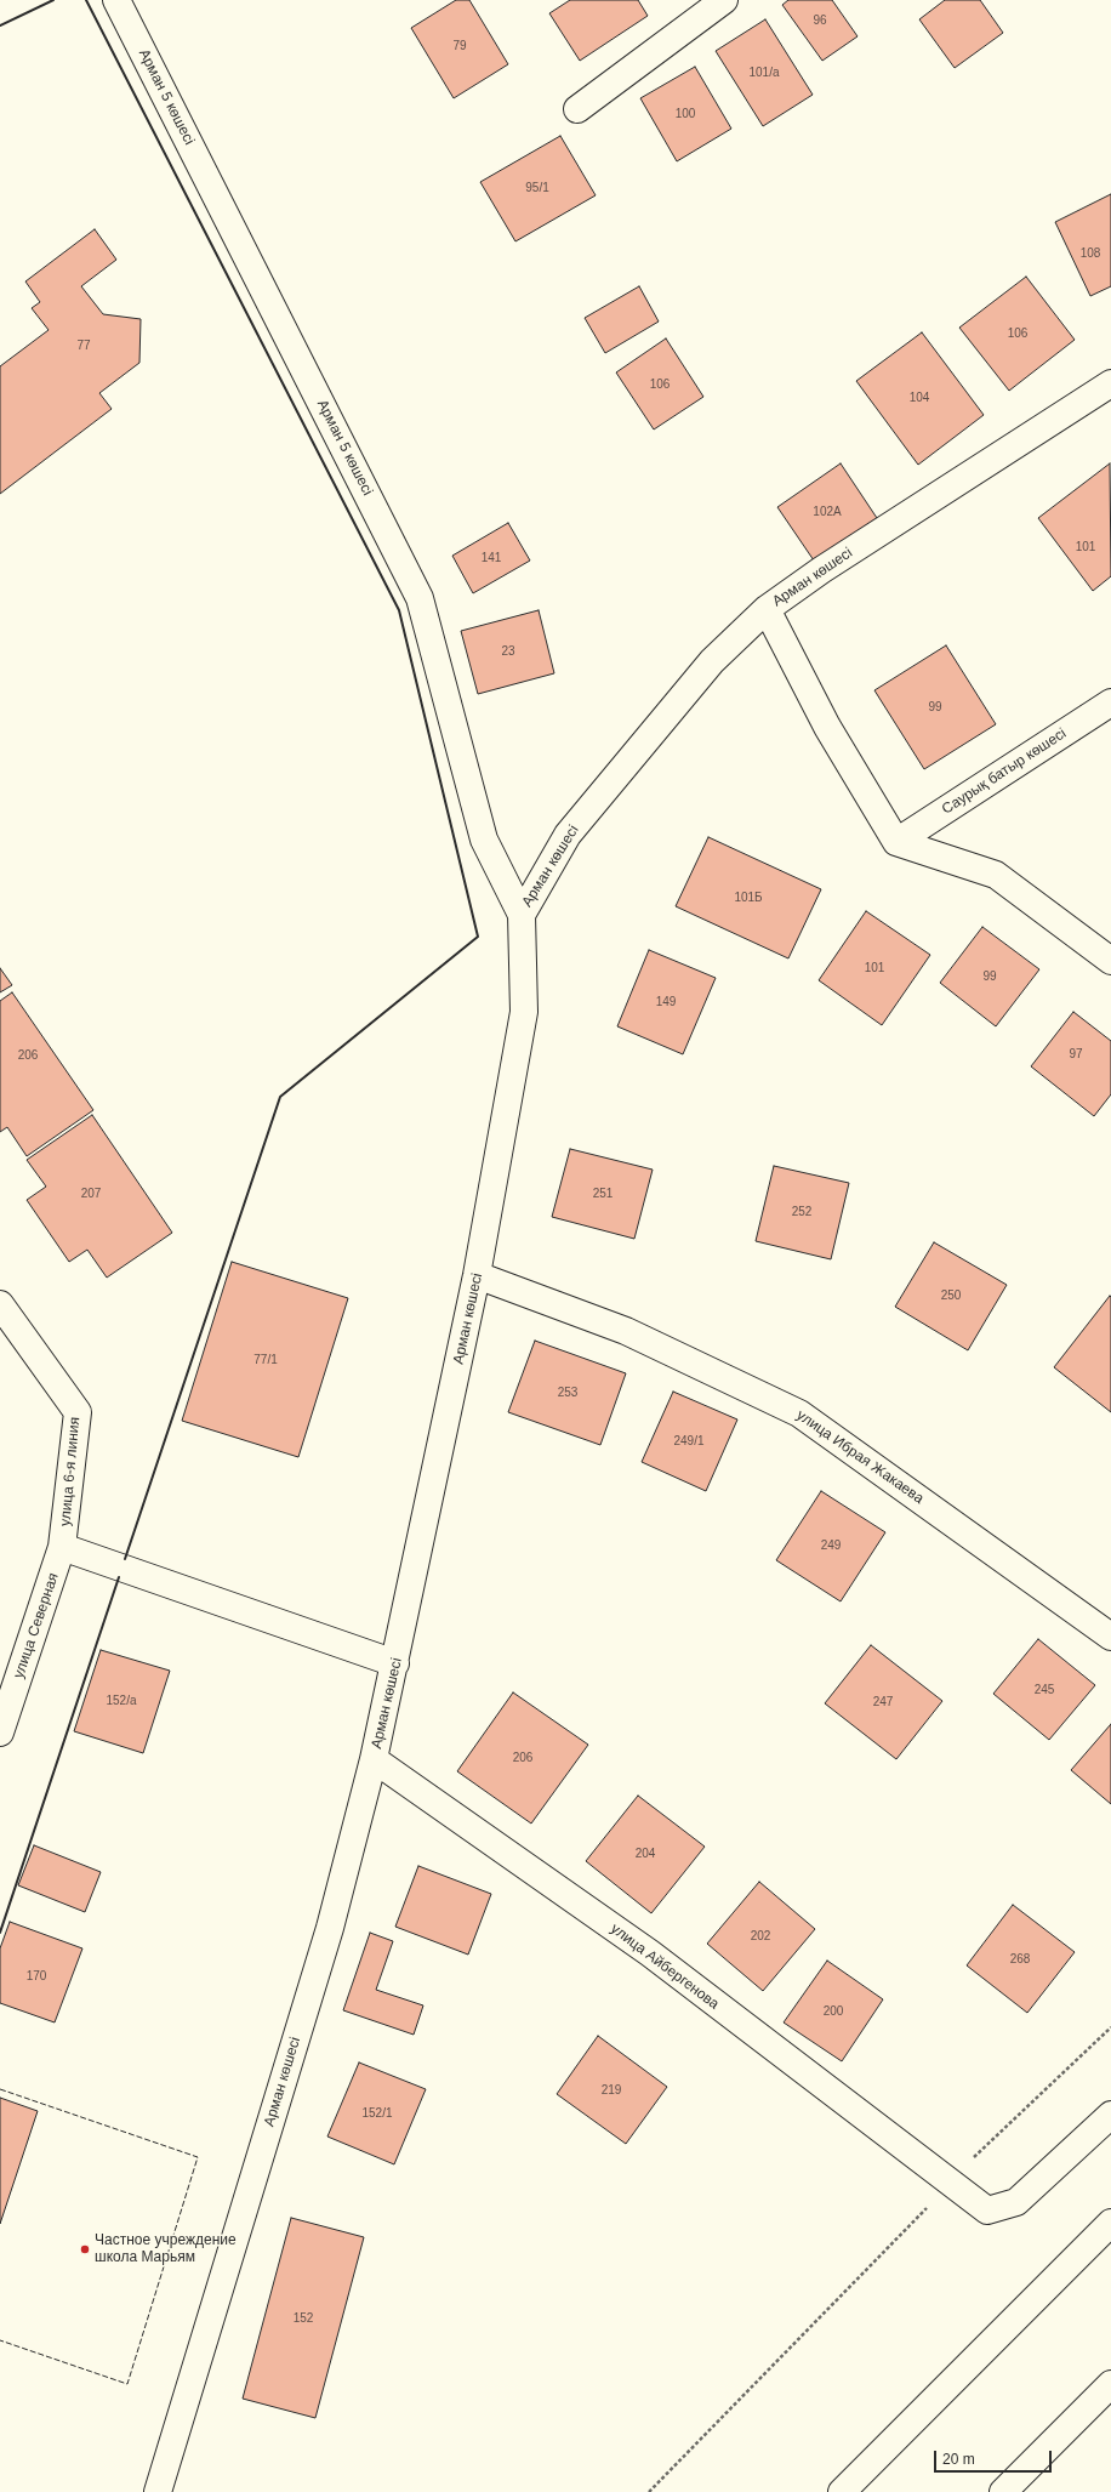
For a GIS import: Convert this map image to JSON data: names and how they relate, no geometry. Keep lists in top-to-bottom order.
{
  "streets": {
    "street": [
      "Арман 5 көшесі",
      "Арман көшесі",
      "Саурық батыр көшесі",
      "улица Ибрая Жакаева",
      "улица 6-я линия",
      "улица Северная",
      "улица Айбергенова"
    ]
  },
  "crossings": [
    ["Арман 5 көшесі", "Арман көшесі"],
    ["Арман көшесі", "улица Ибрая Жакаева"],
    ["Арман көшесі", "улица Айбергенова"],
    ["улица 6-я линия", "улица Северная"]
  ],
  "places": ["Частное учреждение школа Марьям"],
  "house_numbers": [
    "96",
    "79",
    "101/а",
    "100",
    "95/1",
    "108",
    "106",
    "77",
    "106",
    "104",
    "102А",
    "101",
    "141",
    "23",
    "99",
    "101Б",
    "101",
    "99",
    "149",
    "97",
    "206",
    "207",
    "251",
    "252",
    "250",
    "77/1",
    "253",
    "249/1",
    "249",
    "245",
    "152/а",
    "247",
    "206",
    "204",
    "202",
    "268",
    "170",
    "200",
    "219",
    "152/1",
    "152"
  ],
  "scale_bar": "20 m"
}
